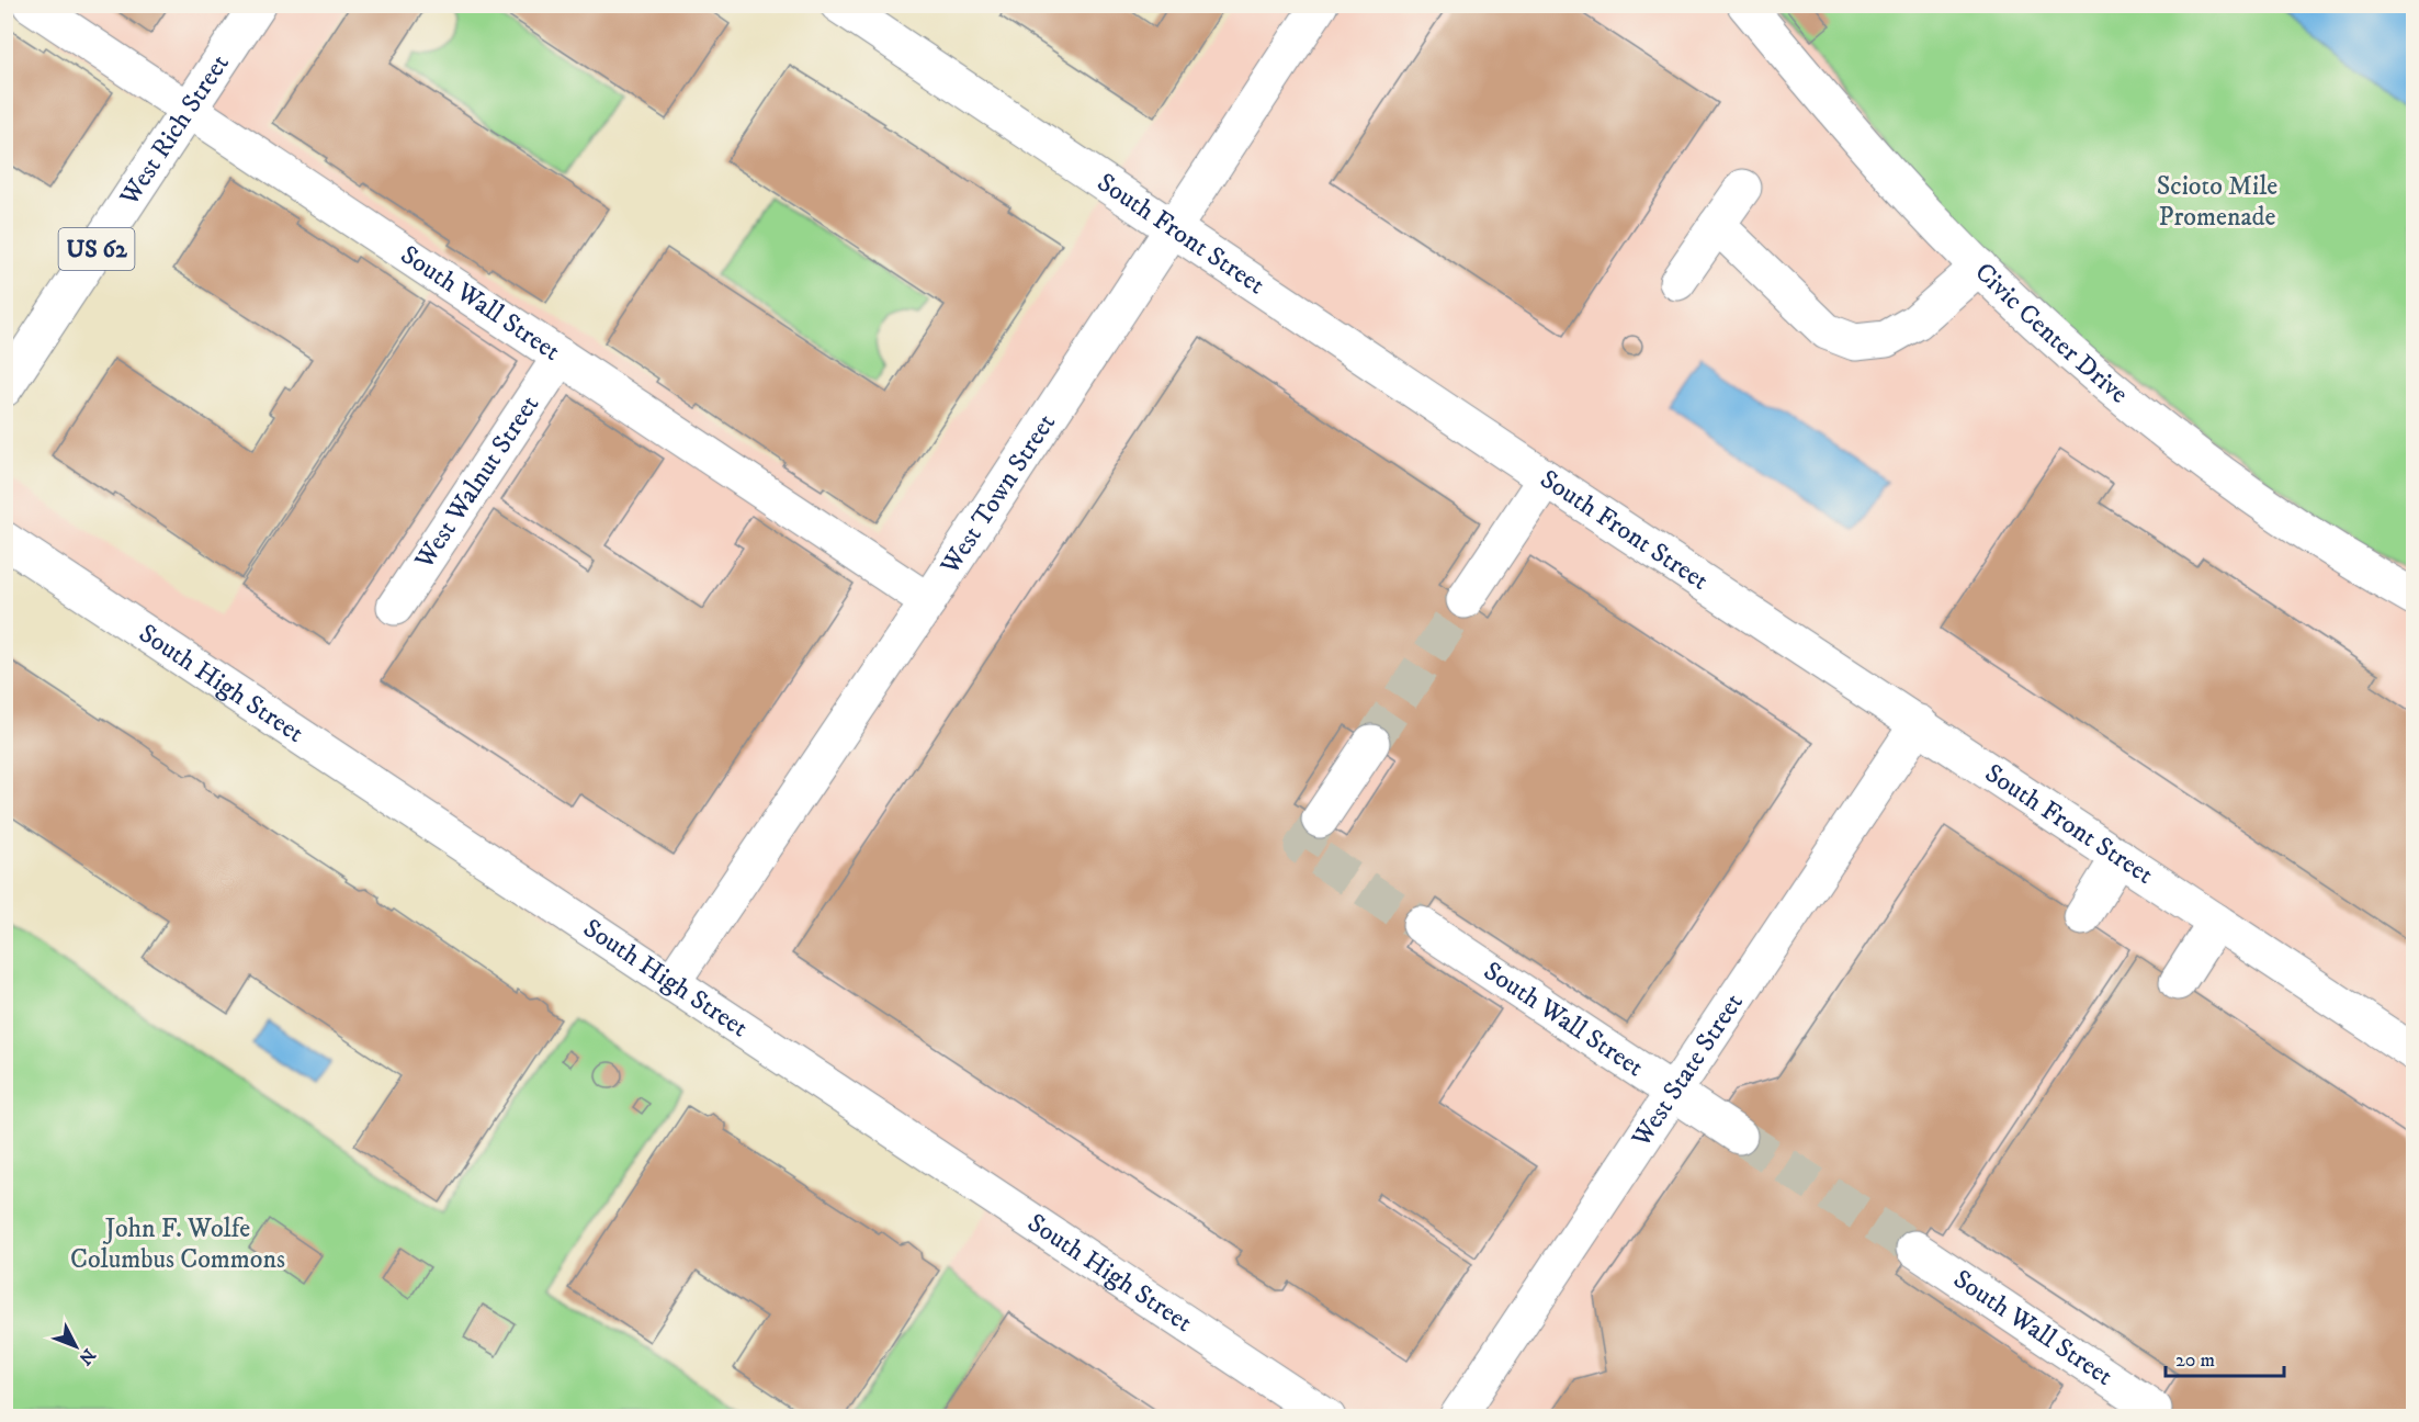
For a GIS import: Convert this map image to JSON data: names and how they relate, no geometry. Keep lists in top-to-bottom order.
{
  "streets": {
    "street": [
      "West Rich Street",
      "South Front Street",
      "US 62",
      "South Wall Street",
      "Civic Center Drive",
      "West Walnut Street",
      "West Town Street",
      "South High Street",
      "West State Street"
    ]
  },
  "crossings": [
    ["West Rich Street", "South Wall Street"],
    ["South Front Street", "West Town Street"],
    ["South Front Street", "West State Street"],
    ["South Wall Street", "West Walnut Street"],
    ["South Wall Street", "West Town Street"],
    ["South Wall Street", "West State Street"],
    ["West Town Street", "South High Street"]
  ],
  "parks": ["Scioto Mile Promenade", "John F. Wolfe Columbus Commons"],
  "scale_bar": "20 m",
  "north": "bottom right"
}
